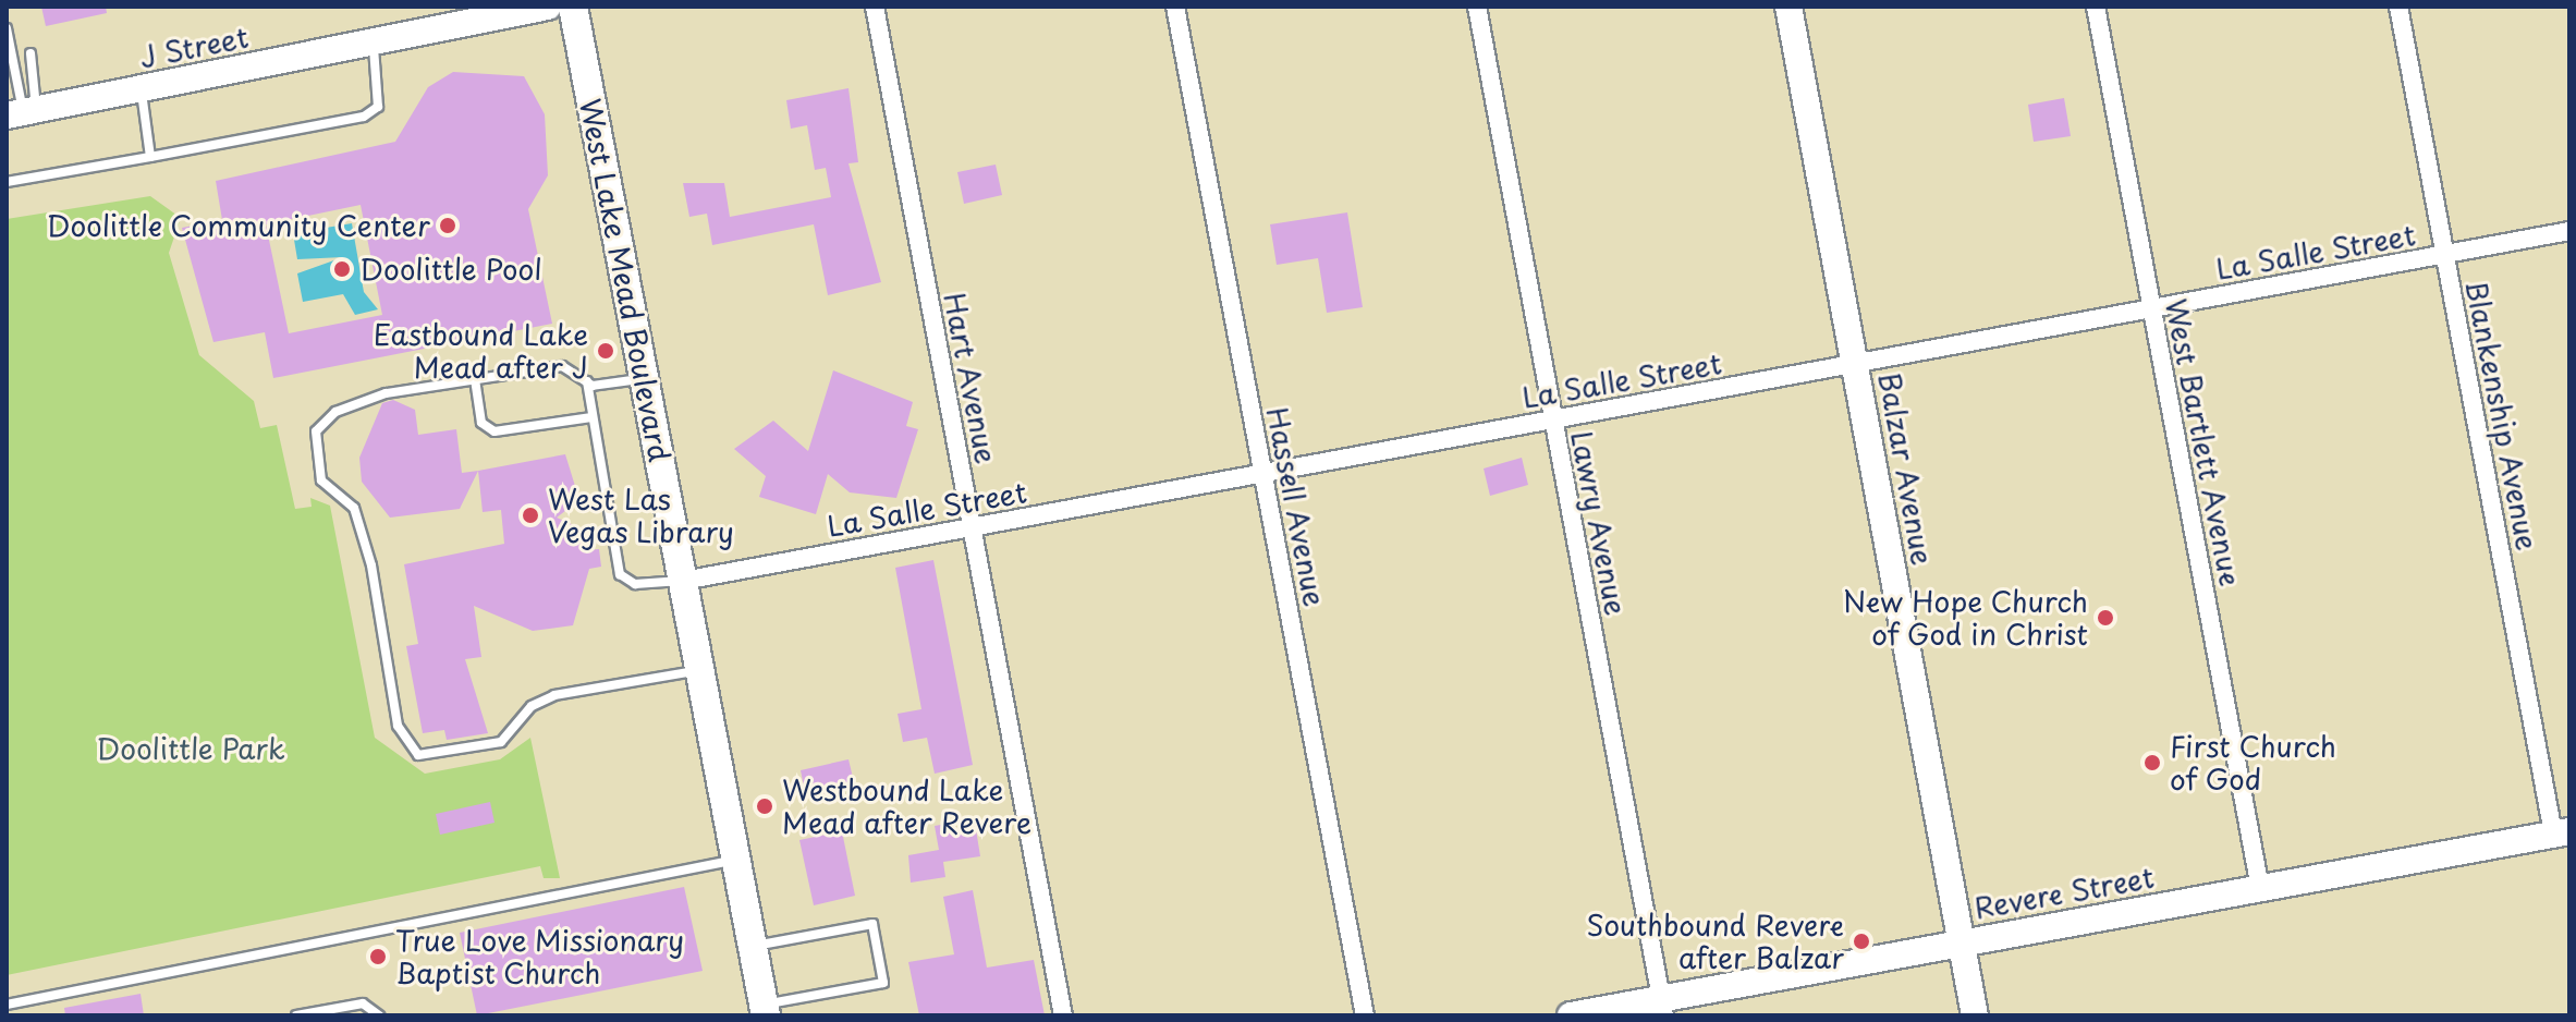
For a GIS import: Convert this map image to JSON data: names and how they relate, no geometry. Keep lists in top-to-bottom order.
{
  "streets": {
    "main road": ["West Lake Mead Boulevard"],
    "street": [
      "J Street",
      "La Salle Street",
      "Hart Avenue",
      "Blankenship Avenue",
      "West Bartlett Avenue",
      "Balzar Avenue",
      "Hassell Avenue",
      "Lawry Avenue",
      "Revere Street"
    ]
  },
  "crossings": [
    ["La Salle Street", "West Lake Mead Boulevard"],
    ["La Salle Street", "Hart Avenue"],
    ["La Salle Street", "Blankenship Avenue"],
    ["La Salle Street", "West Bartlett Avenue"],
    ["La Salle Street", "Balzar Avenue"],
    ["La Salle Street", "Hassell Avenue"],
    ["La Salle Street", "Lawry Avenue"],
    ["Blankenship Avenue", "Revere Street"],
    ["West Bartlett Avenue", "Revere Street"],
    ["Balzar Avenue", "Revere Street"],
    ["Lawry Avenue", "Revere Street"]
  ],
  "parks": ["Doolittle Park"],
  "places": [
    "Doolittle Community Center",
    "Doolittle Pool",
    "Eastbound Lake Mead after J",
    "West Las Vegas Library",
    "New Hope Church of God in Christ",
    "First Church of God",
    "Westbound Lake Mead after Revere",
    "Southbound Revere after Balzar",
    "True Love Missionary Baptist Church"
  ]
}
